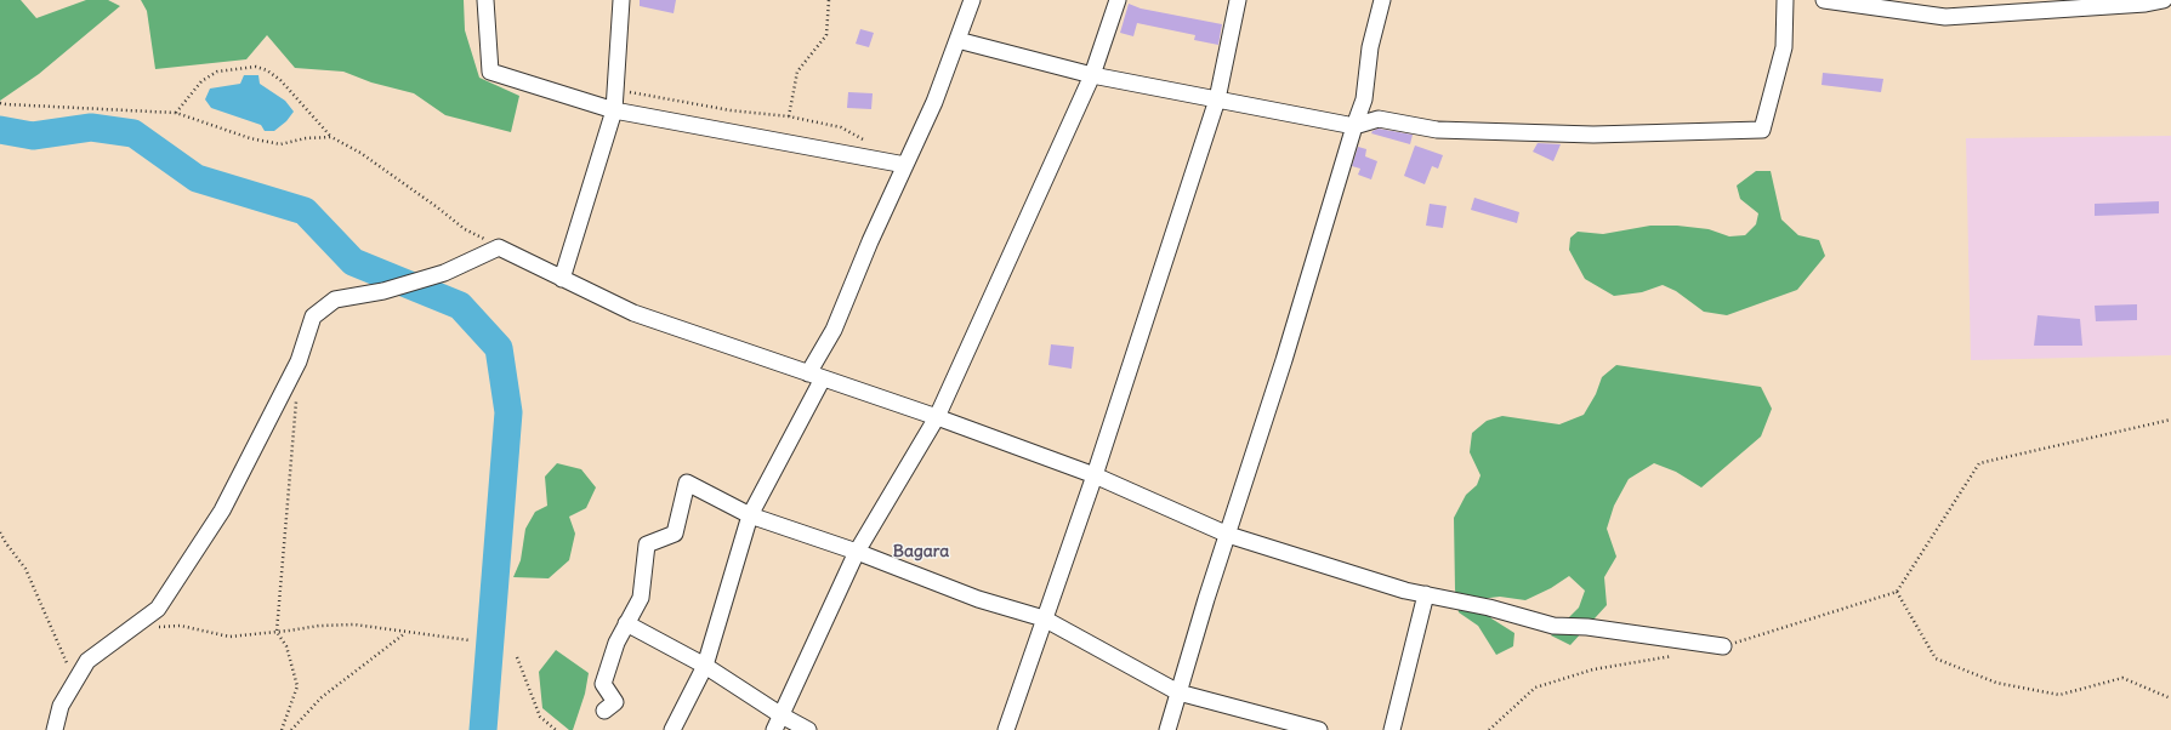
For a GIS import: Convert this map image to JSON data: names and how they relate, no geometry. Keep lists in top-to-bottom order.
{
  "districts": ["Bagara"]
}
